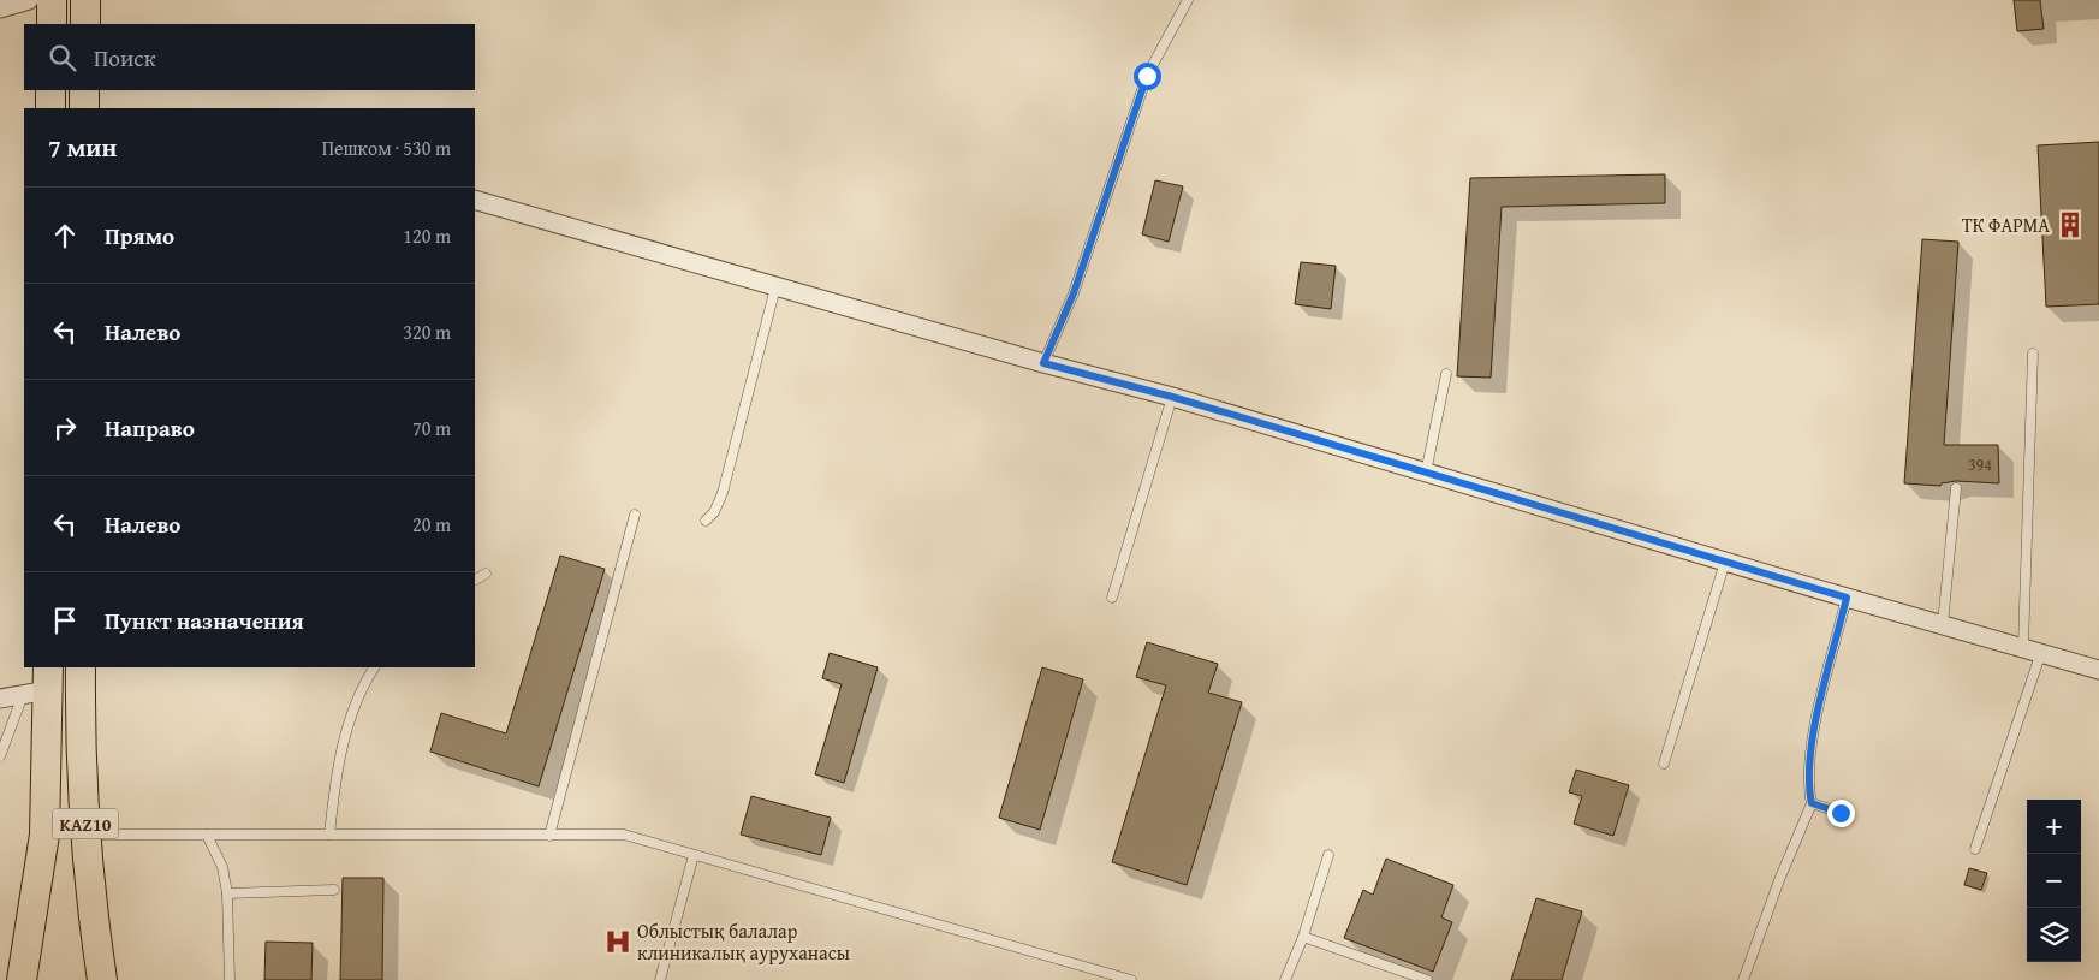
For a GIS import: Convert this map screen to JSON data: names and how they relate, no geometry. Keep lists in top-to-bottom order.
{
  "streets": {
    "main road": ["KAZ10"]
  },
  "places": {
    "building": ["ТК ФАРМА"],
    "hospital": ["Облыстық балалар клиникалық ауруханасы"]
  },
  "house_numbers": ["394"],
  "page": {
    "search": "Поиск",
    "heading": ["7 мин", "Пешком · 530 m"],
    "list": [
      ["Прямо", "120 m"],
      ["Налево", "320 m"],
      ["Направо", "70 m"],
      ["Налево", "20 m"],
      "Пункт назначения"
    ],
    "map_buttons": ["+", "−"]
  }
}
